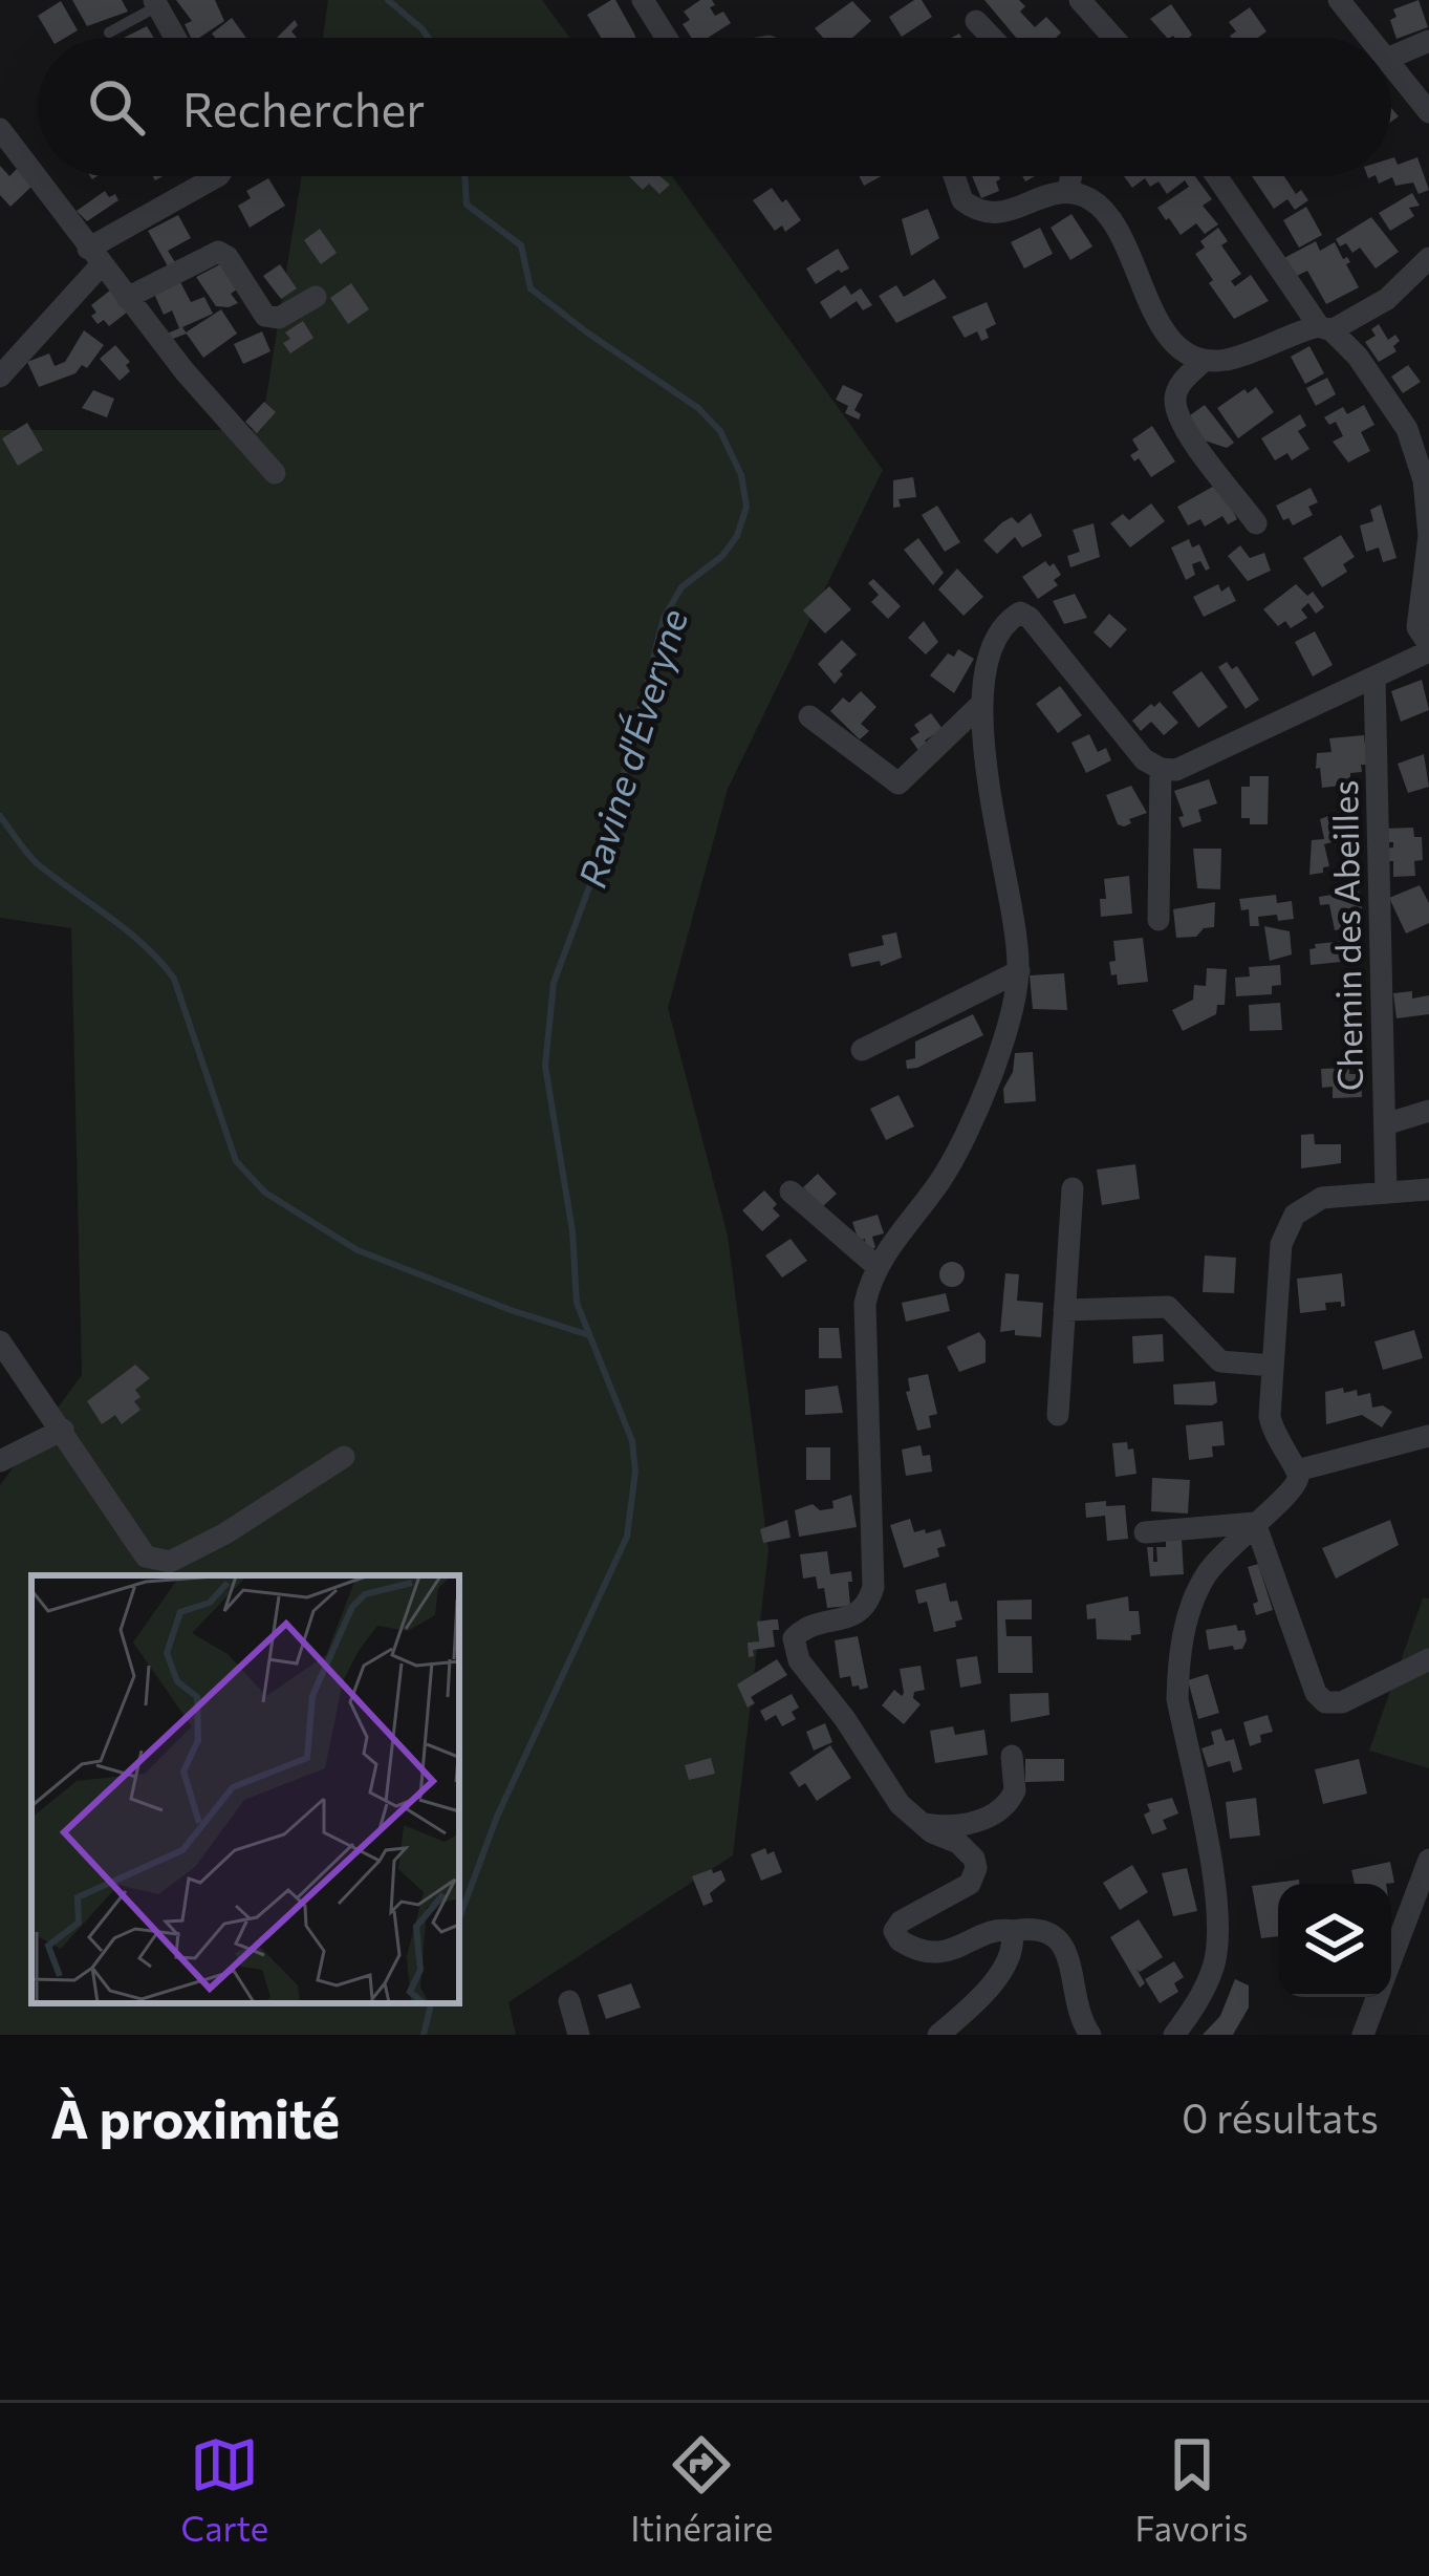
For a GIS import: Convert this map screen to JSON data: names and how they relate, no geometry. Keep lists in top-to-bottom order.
{
  "streets": {
    "street": ["Chemin des Abeilles"]
  },
  "water": ["Ravine d'Éveryne"],
  "page": {
    "search": "Rechercher",
    "heading": ["À proximité", "0 résultats"],
    "nav": ["Carte", "Itinéraire", "Favoris"]
  }
}
